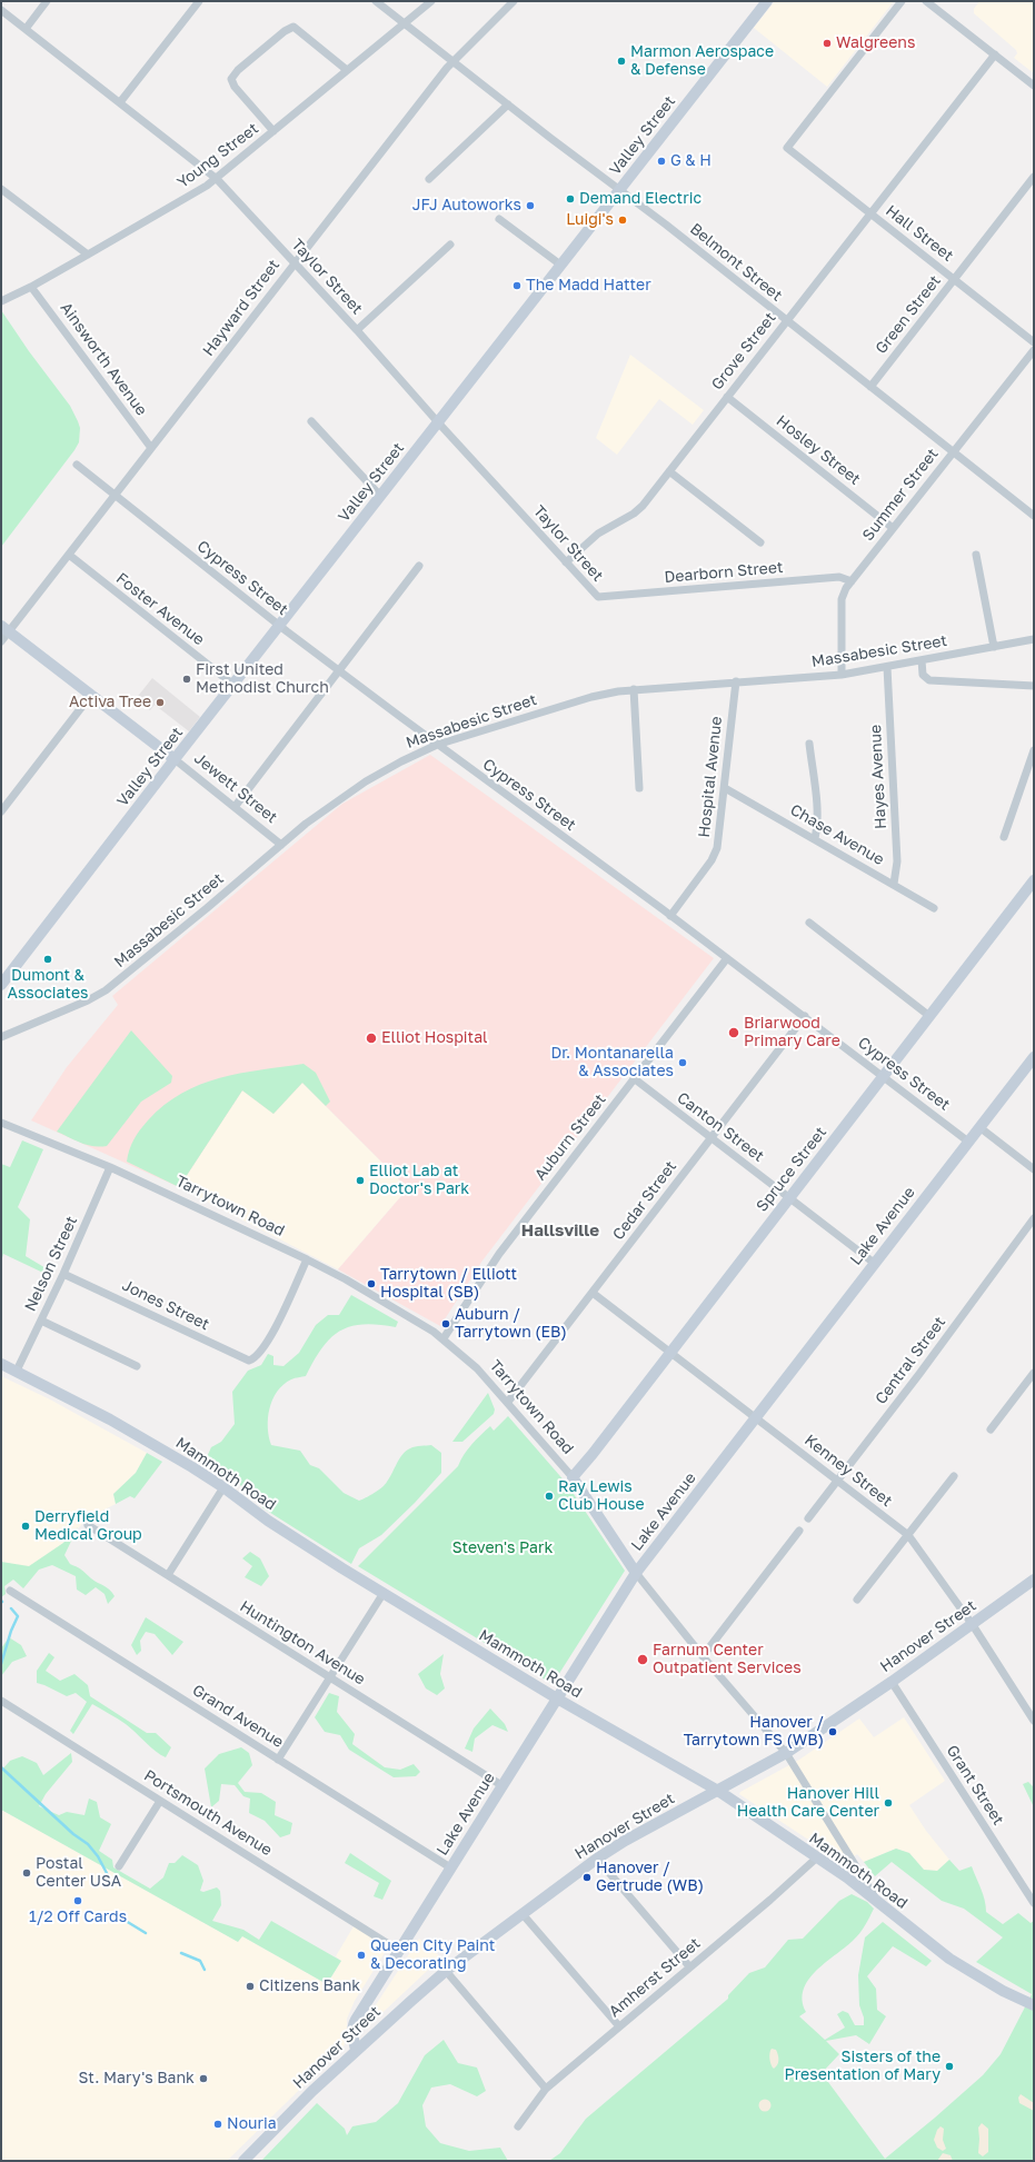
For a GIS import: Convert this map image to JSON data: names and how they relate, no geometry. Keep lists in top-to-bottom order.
{
  "streets": {
    "main road": [
      "Valley Street",
      "Jewett Street",
      "Spruce Street",
      "Tarrytown Road",
      "Lake Avenue",
      "Mammoth Road",
      "Hanover Street"
    ],
    "street": [
      "Young Street",
      "Hall Street",
      "Belmont Street",
      "Taylor Street",
      "Hayward Street",
      "Green Street",
      "Grove Street",
      "Ainsworth Avenue",
      "Hosley Street",
      "Summer Street",
      "Dearborn Street",
      "Cypress Street",
      "Foster Avenue",
      "Massabesic Street",
      "Hospital Avenue",
      "Hayes Avenue",
      "Chase Avenue",
      "Canton Street",
      "Auburn Street",
      "Cedar Street",
      "Nelson Street",
      "Jones Street",
      "Central Street",
      "Kenney Street",
      "Huntington Avenue",
      "Grand Avenue",
      "Grant Street",
      "Portsmouth Avenue",
      "Amherst Street"
    ]
  },
  "crossings": [
    ["Valley Street", "Belmont Street"],
    ["Valley Street", "Taylor Street"],
    ["Valley Street", "Cypress Street"],
    ["Valley Street", "Foster Avenue"],
    ["Valley Street", "Jewett Street"],
    ["Young Street", "Belmont Street"],
    ["Young Street", "Taylor Street"],
    ["Young Street", "Ainsworth Avenue"],
    ["Hall Street", "Green Street"],
    ["Hall Street", "Grove Street"],
    ["Belmont Street", "Hayward Street"],
    ["Belmont Street", "Green Street"],
    ["Belmont Street", "Grove Street"],
    ["Belmont Street", "Summer Street"],
    ["Taylor Street", "Hayward Street"],
    ["Taylor Street", "Grove Street"],
    ["Taylor Street", "Dearborn Street"],
    ["Hayward Street", "Ainsworth Avenue"],
    ["Hayward Street", "Cypress Street"],
    ["Hayward Street", "Foster Avenue"],
    ["Hayward Street", "Jewett Street"],
    ["Grove Street", "Hosley Street"],
    ["Hosley Street", "Summer Street"],
    ["Summer Street", "Dearborn Street"],
    ["Summer Street", "Massabesic Street"],
    ["Cypress Street", "Massabesic Street"],
    ["Cypress Street", "Hospital Avenue"],
    ["Cypress Street", "Auburn Street"],
    ["Cypress Street", "Spruce Street"],
    ["Cypress Street", "Cedar Street"],
    ["Cypress Street", "Lake Avenue"],
    ["Massabesic Street", "Hospital Avenue"],
    ["Massabesic Street", "Hayes Avenue"],
    ["Massabesic Street", "Jewett Street"],
    ["Hospital Avenue", "Chase Avenue"],
    ["Hayes Avenue", "Chase Avenue"],
    ["Canton Street", "Auburn Street"],
    ["Canton Street", "Spruce Street"],
    ["Canton Street", "Cedar Street"],
    ["Canton Street", "Lake Avenue"],
    ["Auburn Street", "Tarrytown Road"],
    ["Spruce Street", "Tarrytown Road"],
    ["Spruce Street", "Kenney Street"],
    ["Cedar Street", "Tarrytown Road"],
    ["Cedar Street", "Kenney Street"],
    ["Tarrytown Road", "Lake Avenue"],
    ["Tarrytown Road", "Nelson Street"],
    ["Tarrytown Road", "Jones Street"],
    ["Tarrytown Road", "Mammoth Road"],
    ["Tarrytown Road", "Hanover Street"],
    ["Lake Avenue", "Kenney Street"],
    ["Lake Avenue", "Mammoth Road"],
    ["Lake Avenue", "Hanover Street"],
    ["Lake Avenue", "Huntington Avenue"],
    ["Lake Avenue", "Grand Avenue"],
    ["Lake Avenue", "Portsmouth Avenue"],
    ["Nelson Street", "Jones Street"],
    ["Nelson Street", "Mammoth Road"],
    ["Central Street", "Kenney Street"],
    ["Kenney Street", "Hanover Street"],
    ["Mammoth Road", "Hanover Street"],
    ["Mammoth Road", "Amherst Street"],
    ["Hanover Street", "Grant Street"]
  ],
  "districts": ["Hallsville"],
  "parks": ["Steven's Park"],
  "places": [
    "Walgreens",
    "Marmon Aerospace & Defense",
    "G & H",
    "Demand Electric",
    "JFJ Autoworks",
    "Luigi's",
    "The Madd Hatter",
    "First United Methodist Church",
    "Activa Tree",
    "Dumont & Associates",
    "Briarwood Primary Care",
    "Elliot Hospital",
    "Dr. Montanarella & Associates",
    "Elliot Lab at Doctor's Park",
    "Tarrytown / Elliott Hospital (SB)",
    "Auburn / Tarrytown (EB)",
    "Ray Lewis Club House",
    "Derryfield Medical Group",
    "Farnum Center Outpatient Services",
    "Hanover / Tarrytown FS (WB)",
    "Hanover Hill Health Care Center",
    "Postal Center USA",
    "Hanover / Gertrude (WB)",
    "1/2 Off Cards",
    "Queen City Paint & Decorating",
    "Citizens Bank",
    "Sisters of the Presentation of Mary",
    "St. Mary's Bank",
    "Nouria"
  ]
}
